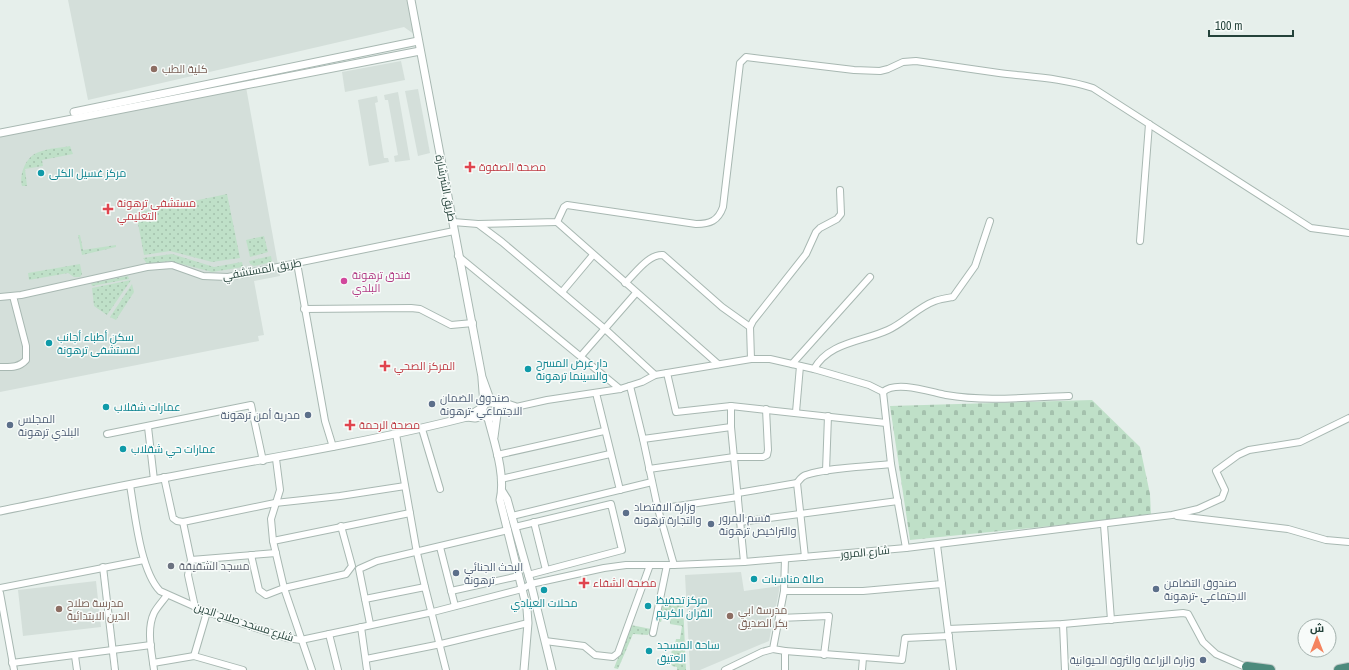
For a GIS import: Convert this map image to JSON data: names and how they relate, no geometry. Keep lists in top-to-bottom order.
{
  "streets": {
    "street": [
      "طريق الشرشارة",
      "طريق المستشفي",
      "شارع المرور",
      "شلرع مسجد صلاح الدين"
    ]
  },
  "crossings": [
    ["طريق الشرشارة", "طريق المستشفي"],
    ["شارع المرور", "شلرع مسجد صلاح الدين"]
  ],
  "places": {
    "other": [
      "كلية الطب",
      "مركز غسيل الكلى",
      "فندق ترهونة البلدي",
      "سكن أطباء أجانب لمستشفى ترهونة",
      "دار عرض المسرح والسينما ترهونة",
      "صندوق الضمان الاجتماعي -ترهونة",
      "عمارات شقلاب",
      "مدرية أمن ترهونة",
      "المجلس البلدي ترهونة",
      "عمارات حي شقلاب",
      "وزارة الاقتصاد والتجارة ترهونة",
      "قسم المرور والتراخيص ترهونة",
      "مسجد الشقيقة",
      "البحث الجنائي ترهونة",
      "صالة مناسبات",
      "صندوق التضامن الاجتماعي -ترهونة",
      "محلات العيادي",
      "مركز تحفيظ القران الكريم",
      "مدرسة صلاح الدين الابتدائية",
      "مدرسة ابي بكر الصديق",
      "ساحة المسجد العتيق",
      "وزارة الزراعة والثروة الحيوانية"
    ],
    "health": [
      "مصحة الصفوة",
      "مستشفى ترهونة التعليمي",
      "المركز الصحي",
      "مصحة الرحمة",
      "مصحة الشفاء"
    ]
  },
  "scale_bar": "100 m",
  "north": "top"
}
